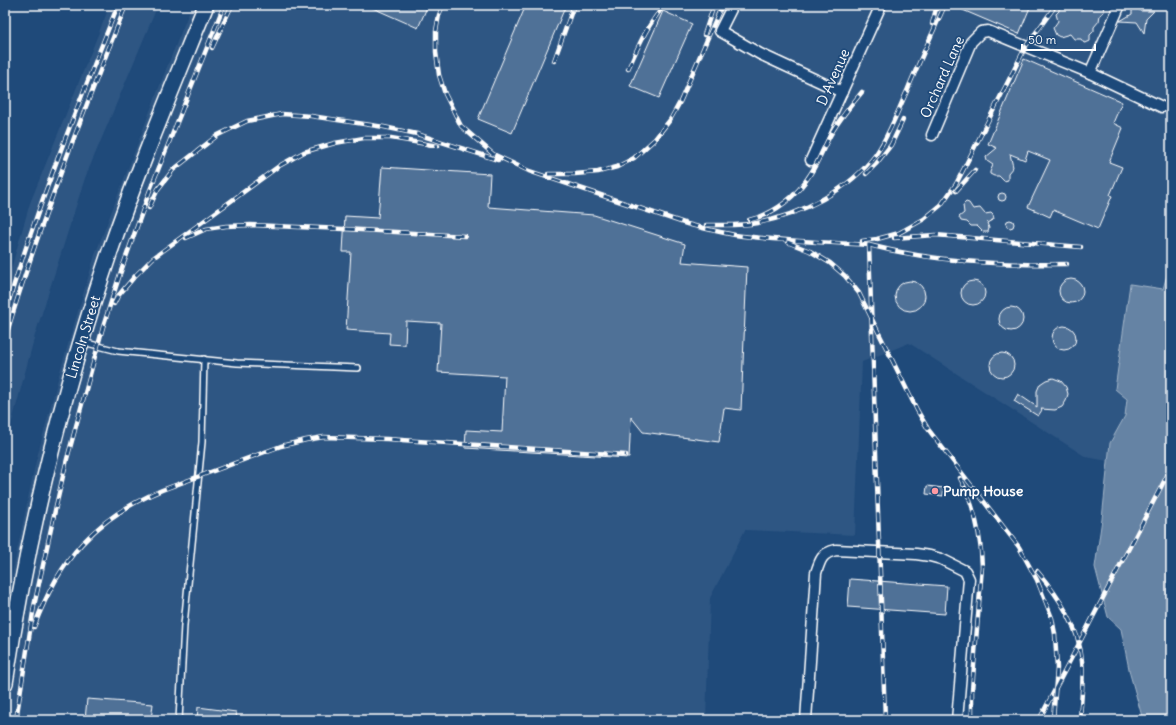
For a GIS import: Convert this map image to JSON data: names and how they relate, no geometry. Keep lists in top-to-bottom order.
{
  "streets": {
    "main road": ["Lincoln Street"],
    "street": ["D Avenue", "Orchard Lane"]
  },
  "places": ["Pump House"],
  "scale_bar": "50 m"
}
